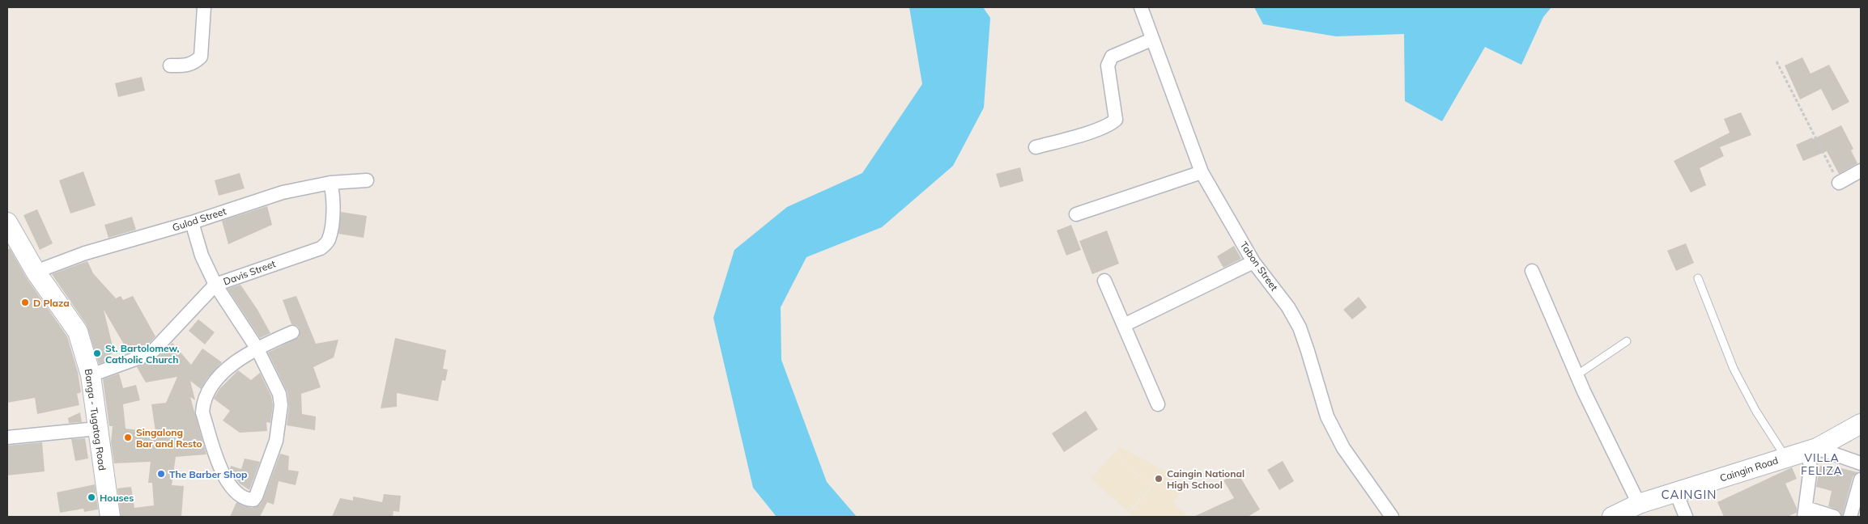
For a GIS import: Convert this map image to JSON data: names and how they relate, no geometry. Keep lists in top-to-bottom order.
{
  "streets": {
    "street": [
      "Gulod Street",
      "Tabon Street",
      "Davis Street",
      "Banga - Tugatog Road",
      "Caingin Road"
    ]
  },
  "crossings": [
    ["Gulod Street", "Davis Street"],
    ["Gulod Street", "Banga - Tugatog Road"],
    ["Davis Street", "Banga - Tugatog Road"]
  ],
  "districts": ["VILLA FELIZA", "CAINGIN"],
  "places": [
    "D Plaza",
    "St. Bartolomew, Catholic Church",
    "Singalong Bar and Resto",
    "The Barber Shop",
    "Caingin National High School",
    "Houses"
  ]
}
